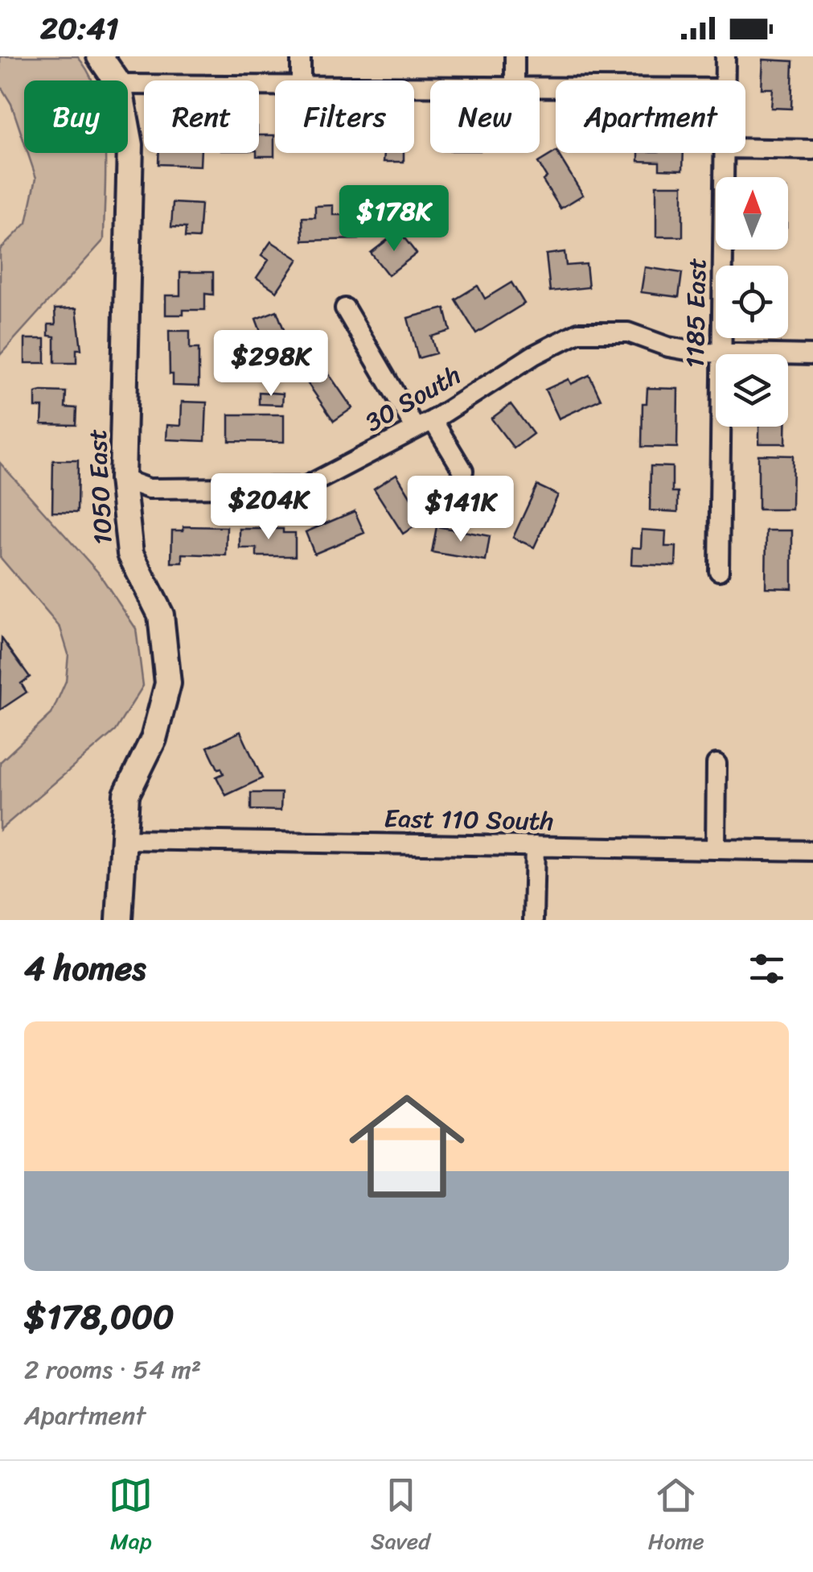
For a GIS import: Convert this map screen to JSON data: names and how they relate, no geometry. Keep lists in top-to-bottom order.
{
  "streets": {
    "street": [
      "1185 East",
      "30 South",
      "1050 East",
      "East 110 South"
    ]
  },
  "crossings": [
    ["1185 East", "30 South"],
    ["30 South", "1050 East"],
    ["1050 East", "East 110 South"]
  ],
  "north": "top",
  "page": {
    "status": "20:41",
    "chip": [
      "Buy",
      "Rent",
      "Filters",
      "New",
      "Apartment"
    ],
    "price": [
      "$178K",
      "$298K",
      "$204K",
      "$141K"
    ],
    "heading": "4 homes",
    "list": [
      {
        "name": "$178,000",
        "note": "2 rooms · 54 m² · Apartment"
      }
    ],
    "tabs": ["Map", "Saved", "Home"]
  }
}
